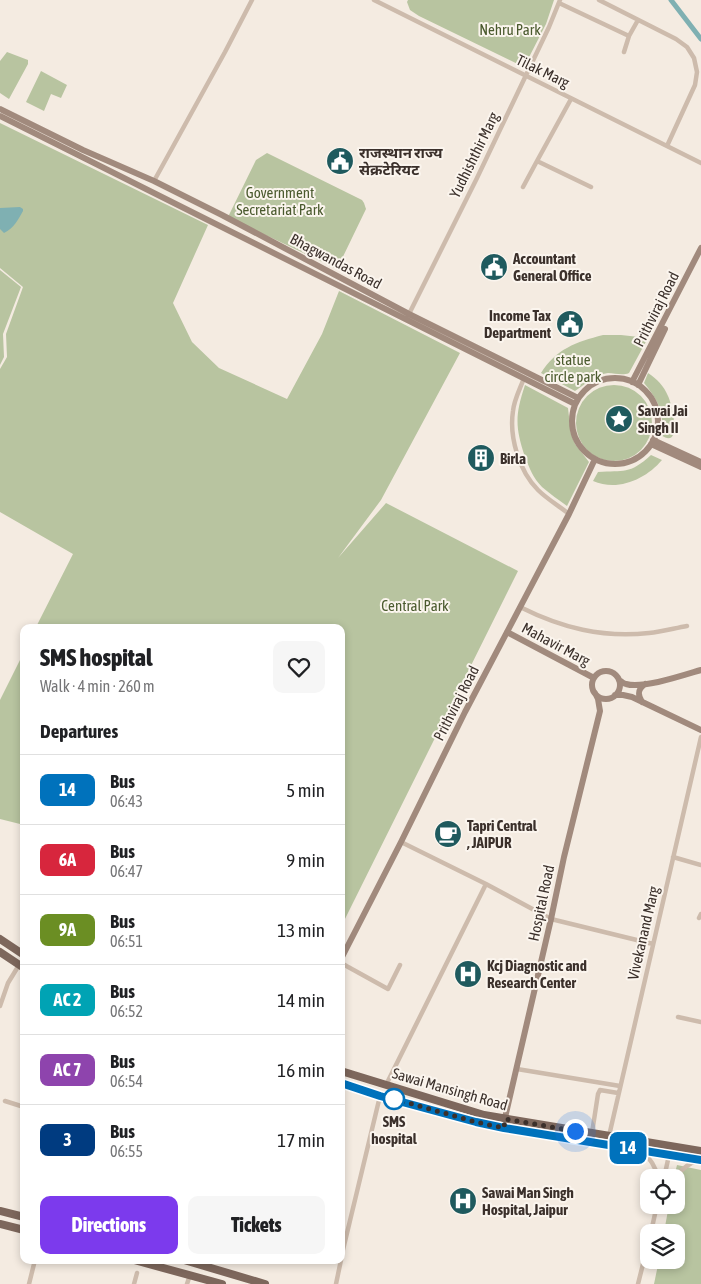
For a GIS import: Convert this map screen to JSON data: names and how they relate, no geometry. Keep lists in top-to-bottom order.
{
  "streets": {
    "main road": ["Sawai Mansingh Road"],
    "street": [
      "Tilak Marg",
      "Yudhishthir Marg",
      "Bhagwandas Road",
      "Prithviraj Road",
      "Mahavir Marg",
      "Hospital Road",
      "Vivekanand Marg"
    ]
  },
  "crossings": [
    ["Tilak Marg", "Yudhishthir Marg"],
    ["Yudhishthir Marg", "Bhagwandas Road"],
    ["Bhagwandas Road", "Prithviraj Road"],
    ["Prithviraj Road", "Mahavir Marg"],
    ["Mahavir Marg", "Hospital Road"],
    ["Hospital Road", "Sawai Mansingh Road"],
    ["Vivekanand Marg", "Sawai Mansingh Road"]
  ],
  "parks": [
    "Nehru Park",
    "Government Secretariat Park",
    "statue circle park",
    "Central Park"
  ],
  "places": {
    "public building": ["राजस्थान राज्य सेक्रटेरियट", "Accountant General Office", "Income Tax Department"],
    "place": ["Sawai Jai Singh II"],
    "building": ["Birla"],
    "cafe": ["Tapri Central , JAIPUR"],
    "hospital": ["Kcj Diagnostic and Research Center", "Sawai Man Singh Hospital, Jaipur"],
    "other": ["SMS hospital"]
  },
  "lines": ["bus line 14"],
  "page": {
    "on_map": "14",
    "heading": [
      ["SMS hospital", "Walk · 4 min · 260 m"],
      "Departures"
    ],
    "list": [
      {
        "mark": "14",
        "name": "Bus",
        "note": "06:43",
        "value": "5 min"
      },
      {
        "mark": "6A",
        "name": "Bus",
        "note": "06:47",
        "value": "9 min"
      },
      {
        "mark": "9A",
        "name": "Bus",
        "note": "06:51",
        "value": "13 min"
      },
      {
        "mark": "AC 2",
        "name": "Bus",
        "note": "06:52",
        "value": "14 min"
      },
      {
        "mark": "AC 7",
        "name": "Bus",
        "note": "06:54",
        "value": "16 min"
      },
      {
        "mark": "3",
        "name": "Bus",
        "note": "06:55",
        "value": "17 min"
      }
    ],
    "buttons": ["Directions", "Tickets"]
  }
}
